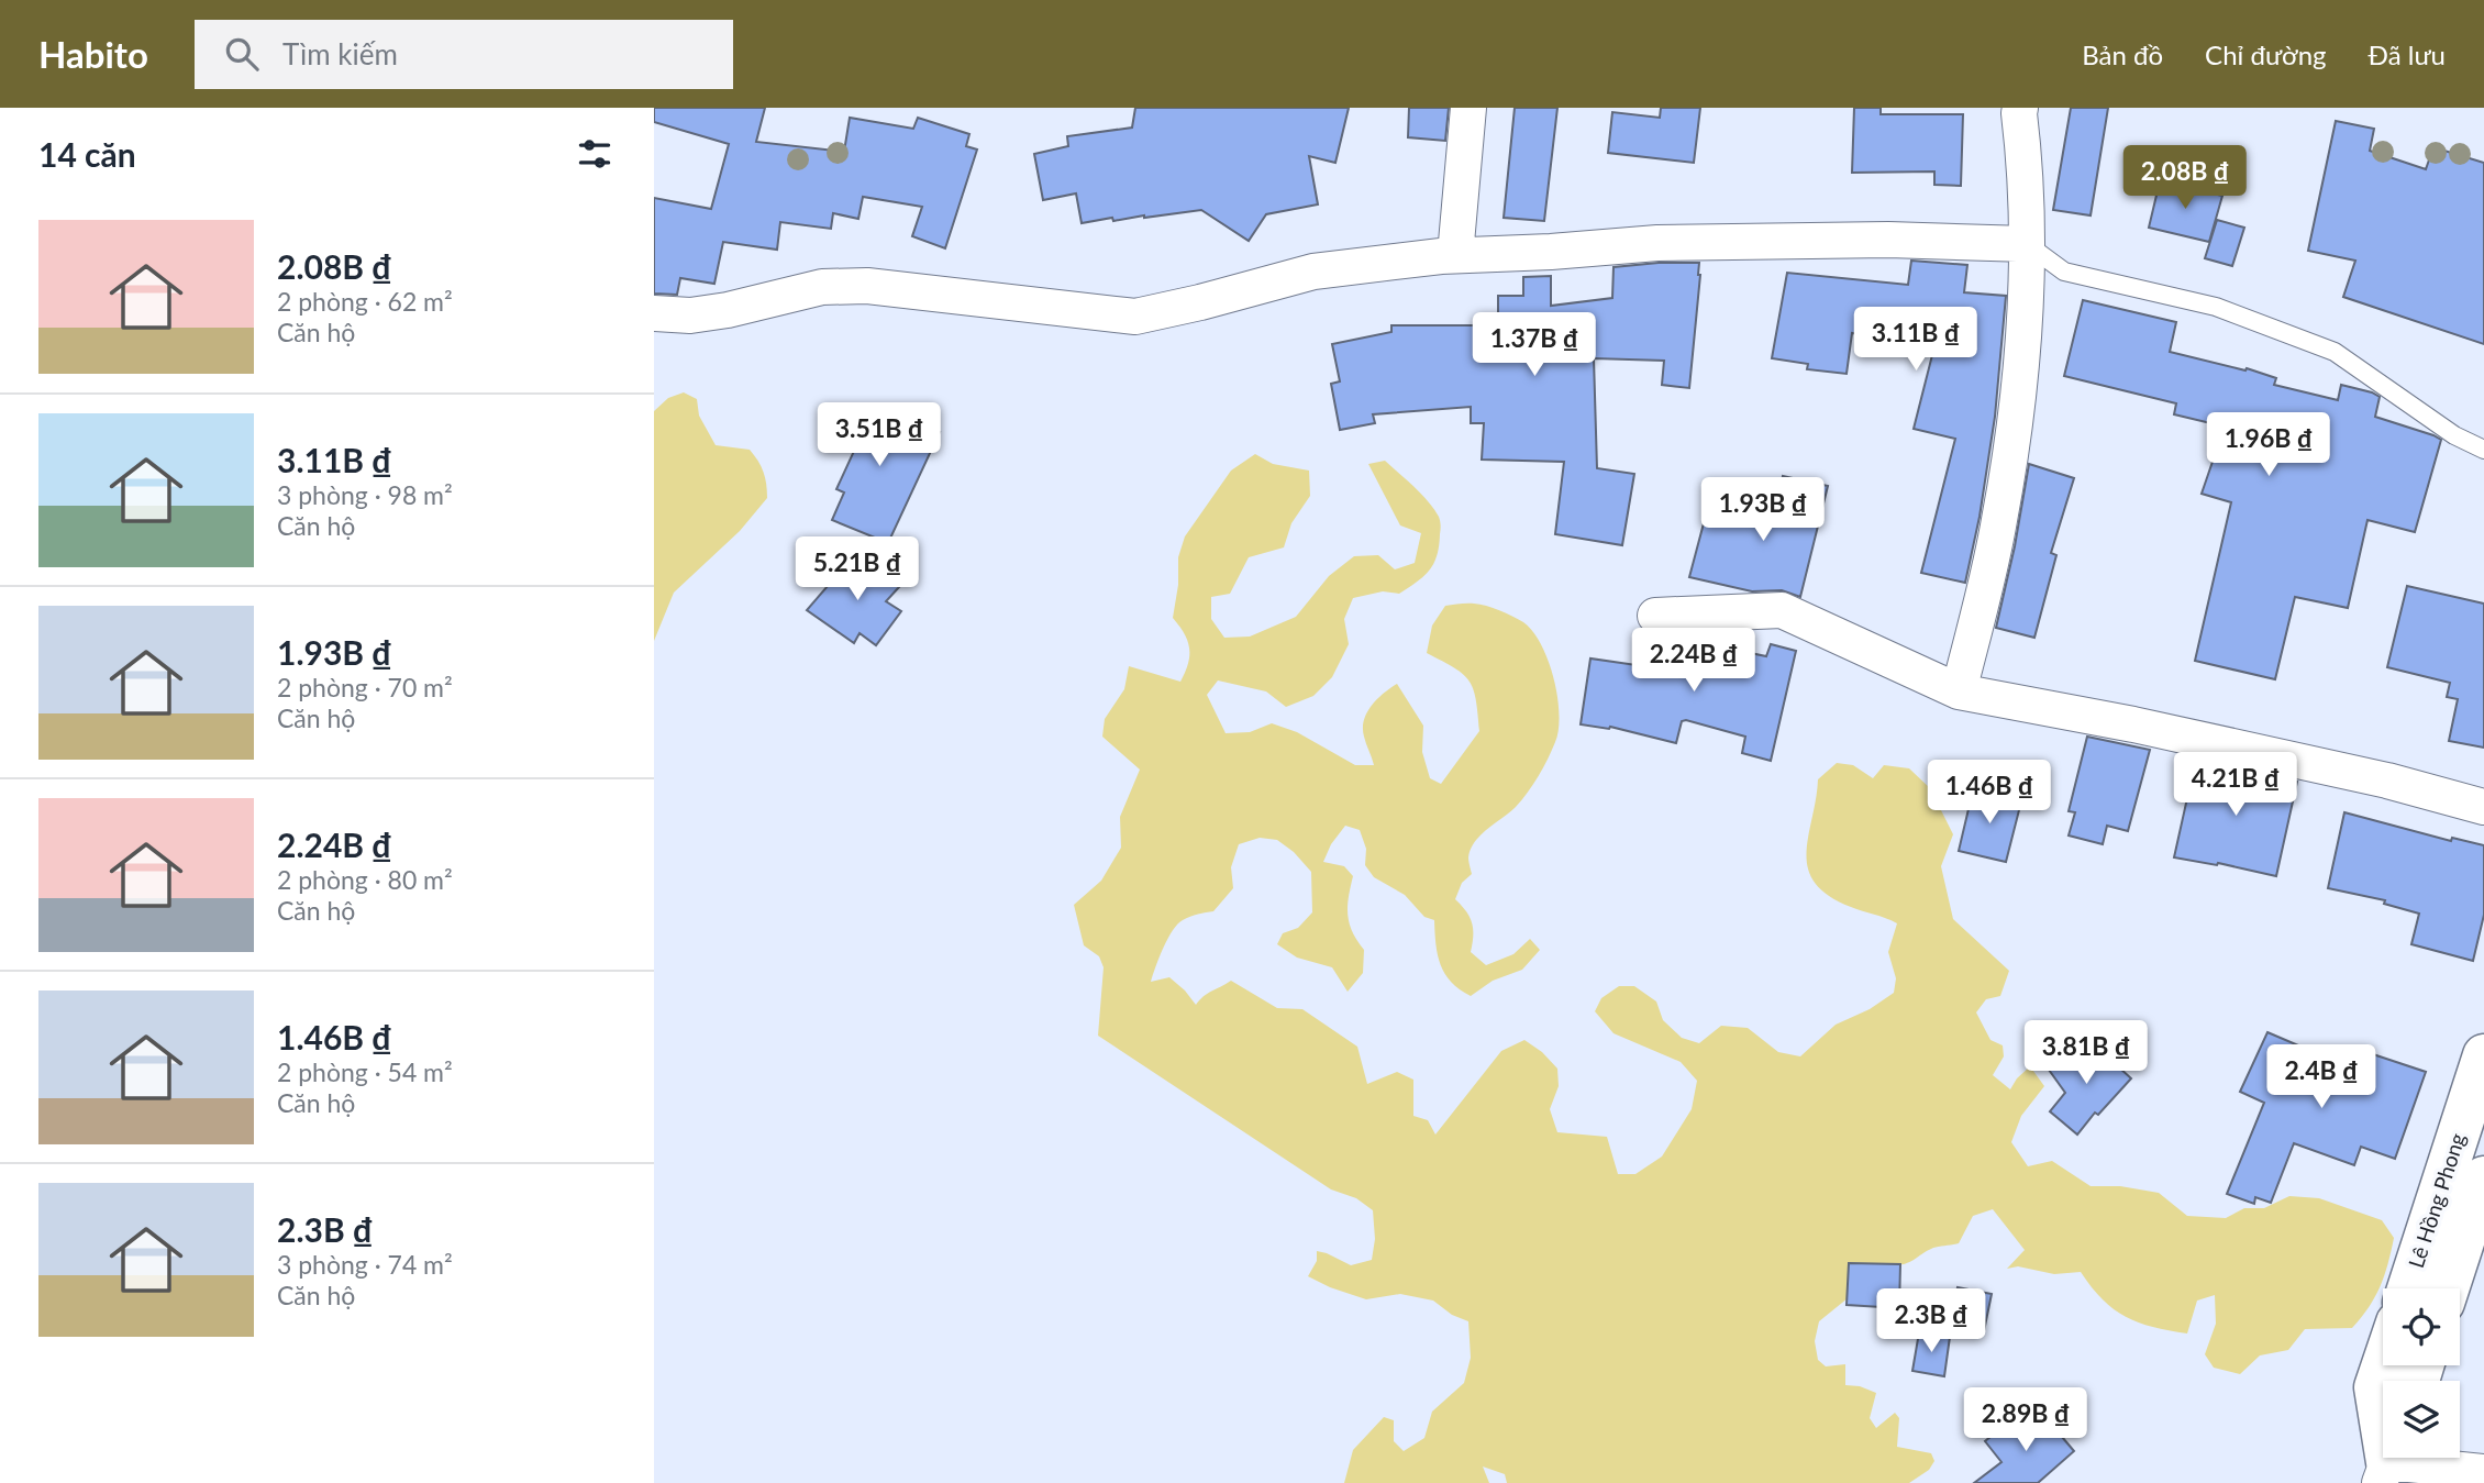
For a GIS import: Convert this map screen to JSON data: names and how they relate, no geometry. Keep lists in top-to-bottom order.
{
  "streets": {
    "street": ["Lê Hồng Phong"]
  },
  "page": {
    "header": "Habito",
    "search": "Tìm kiếm",
    "nav": ["Bản đồ", "Chỉ đường", "Đã lưu"],
    "heading": "14 căn",
    "price": [
      "2.08B ₫",
      "3.11B ₫",
      "1.37B ₫",
      "3.51B ₫",
      "1.96B ₫",
      "1.93B ₫",
      "5.21B ₫",
      "2.24B ₫",
      "4.21B ₫",
      "1.46B ₫",
      "3.81B ₫",
      "2.4B ₫",
      "2.3B ₫",
      "2.89B ₫"
    ],
    "list": [
      {
        "name": "2.08B ₫",
        "note": "2 phòng · 62 m² · Căn hộ"
      },
      {
        "name": "3.11B ₫",
        "note": "3 phòng · 98 m² · Căn hộ"
      },
      {
        "name": "1.93B ₫",
        "note": "2 phòng · 70 m² · Căn hộ"
      },
      {
        "name": "2.24B ₫",
        "note": "2 phòng · 80 m² · Căn hộ"
      },
      {
        "name": "1.46B ₫",
        "note": "2 phòng · 54 m² · Căn hộ"
      },
      {
        "name": "2.3B ₫",
        "note": "3 phòng · 74 m² · Căn hộ"
      }
    ]
  }
}
